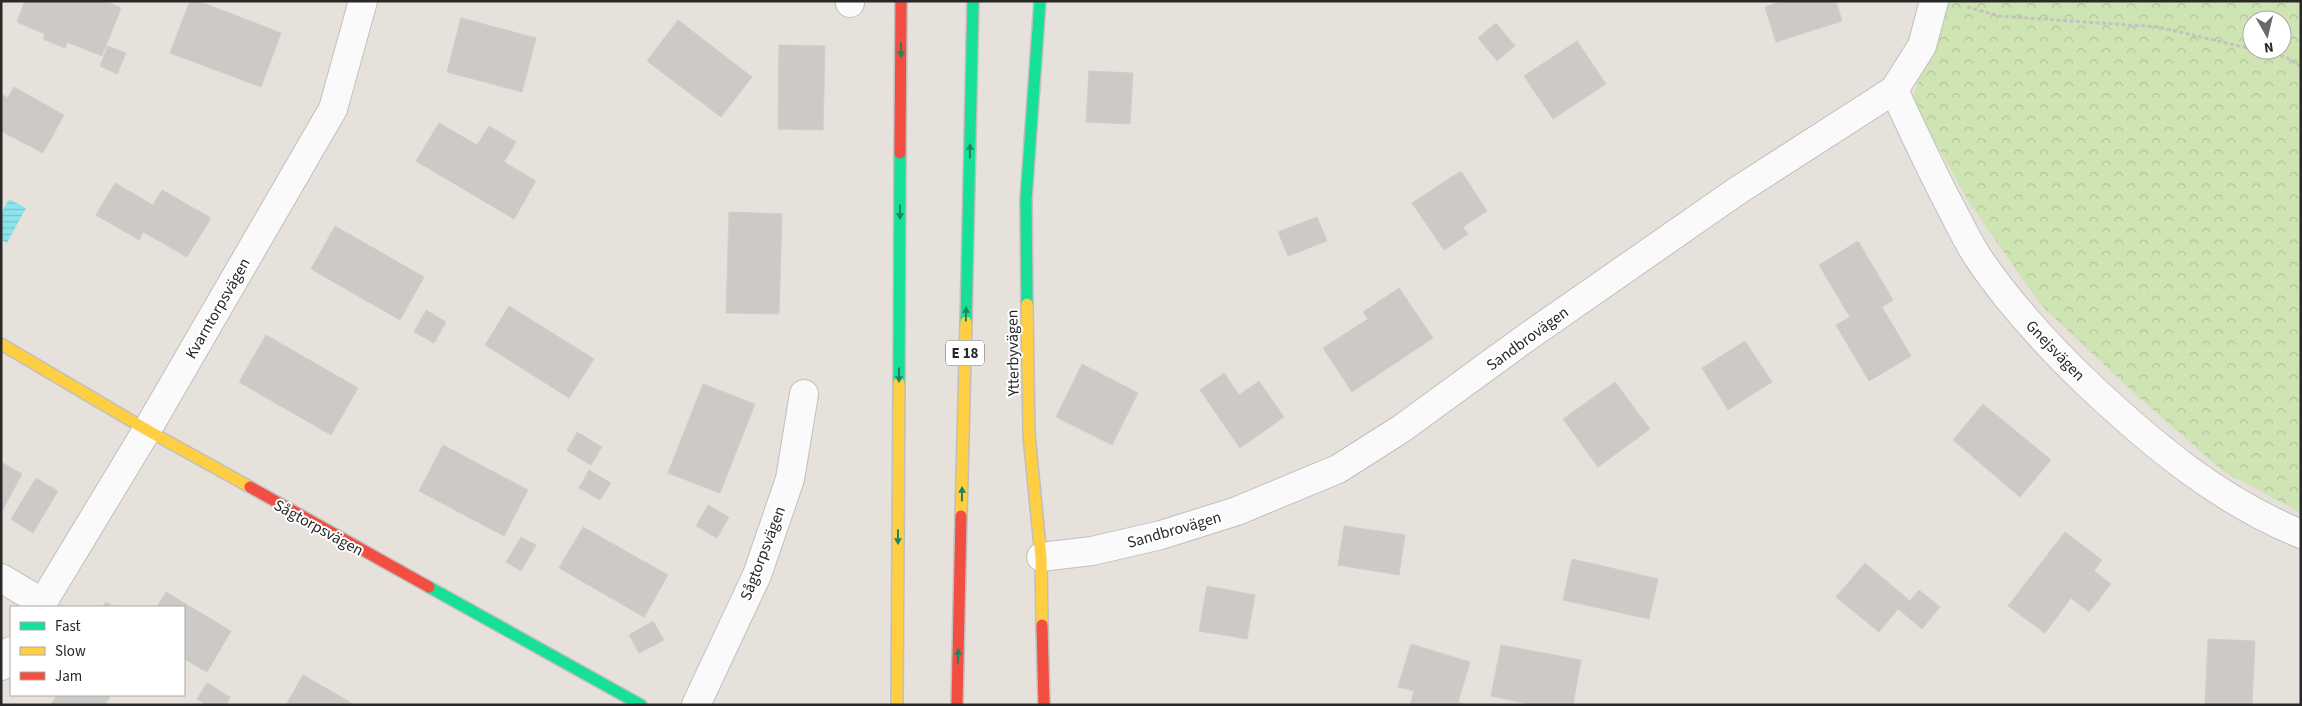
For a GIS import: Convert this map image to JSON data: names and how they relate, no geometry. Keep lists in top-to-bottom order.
{
  "streets": {
    "main road": ["E 18", "Ytterbyvägen", "Sågtorpsvägen"],
    "street": ["Kvarntorpsvägen", "Sandbrovägen", "Gnejsvägen"]
  },
  "crossings": [
    ["Kvarntorpsvägen", "Sågtorpsvägen"],
    ["Sandbrovägen", "Gnejsvägen"],
    ["Sandbrovägen", "Ytterbyvägen"]
  ],
  "legend": ["Fast", "Slow", "Jam"],
  "north": "bottom"
}
